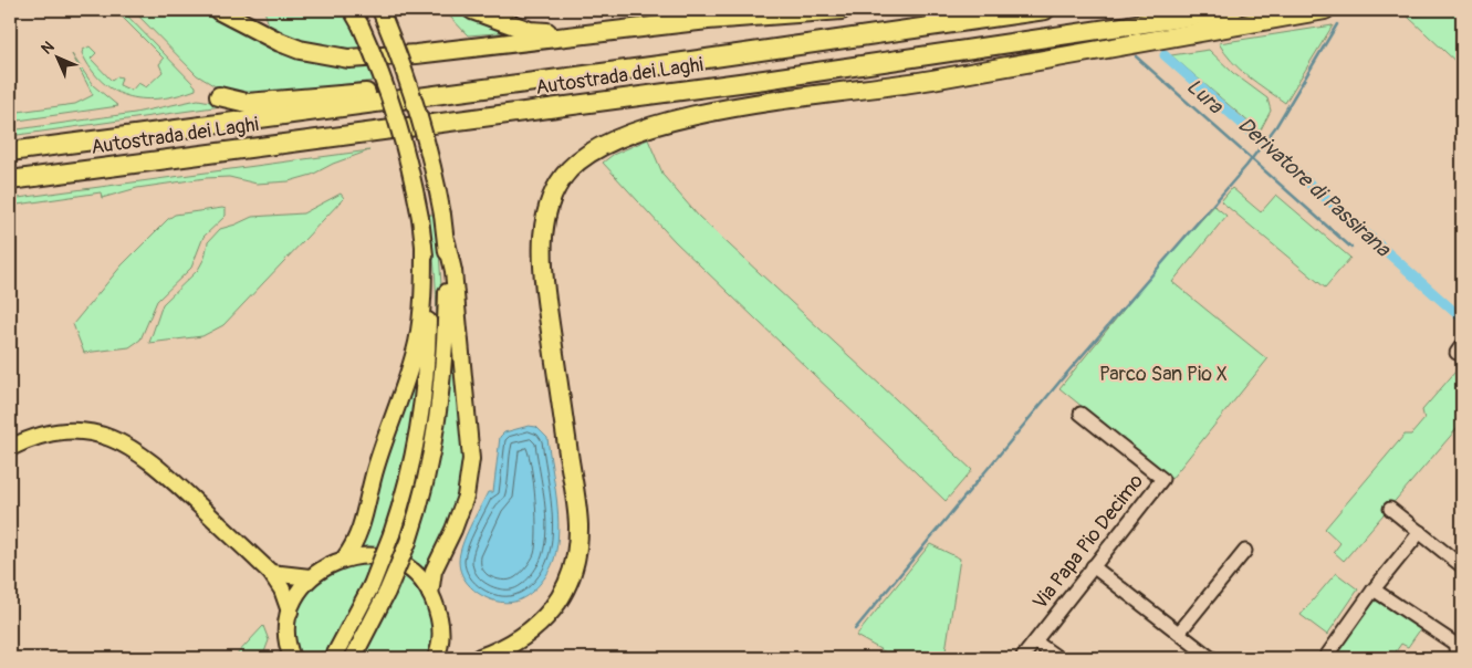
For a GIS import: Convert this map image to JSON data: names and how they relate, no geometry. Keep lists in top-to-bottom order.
{
  "streets": {
    "highway": ["Autostrada dei Laghi"],
    "street": ["Via Papa Pio Decimo"]
  },
  "water": ["Lura", "Derivatore di Passirana"],
  "parks": ["Parco San Pio X"],
  "north": "top left"
}
